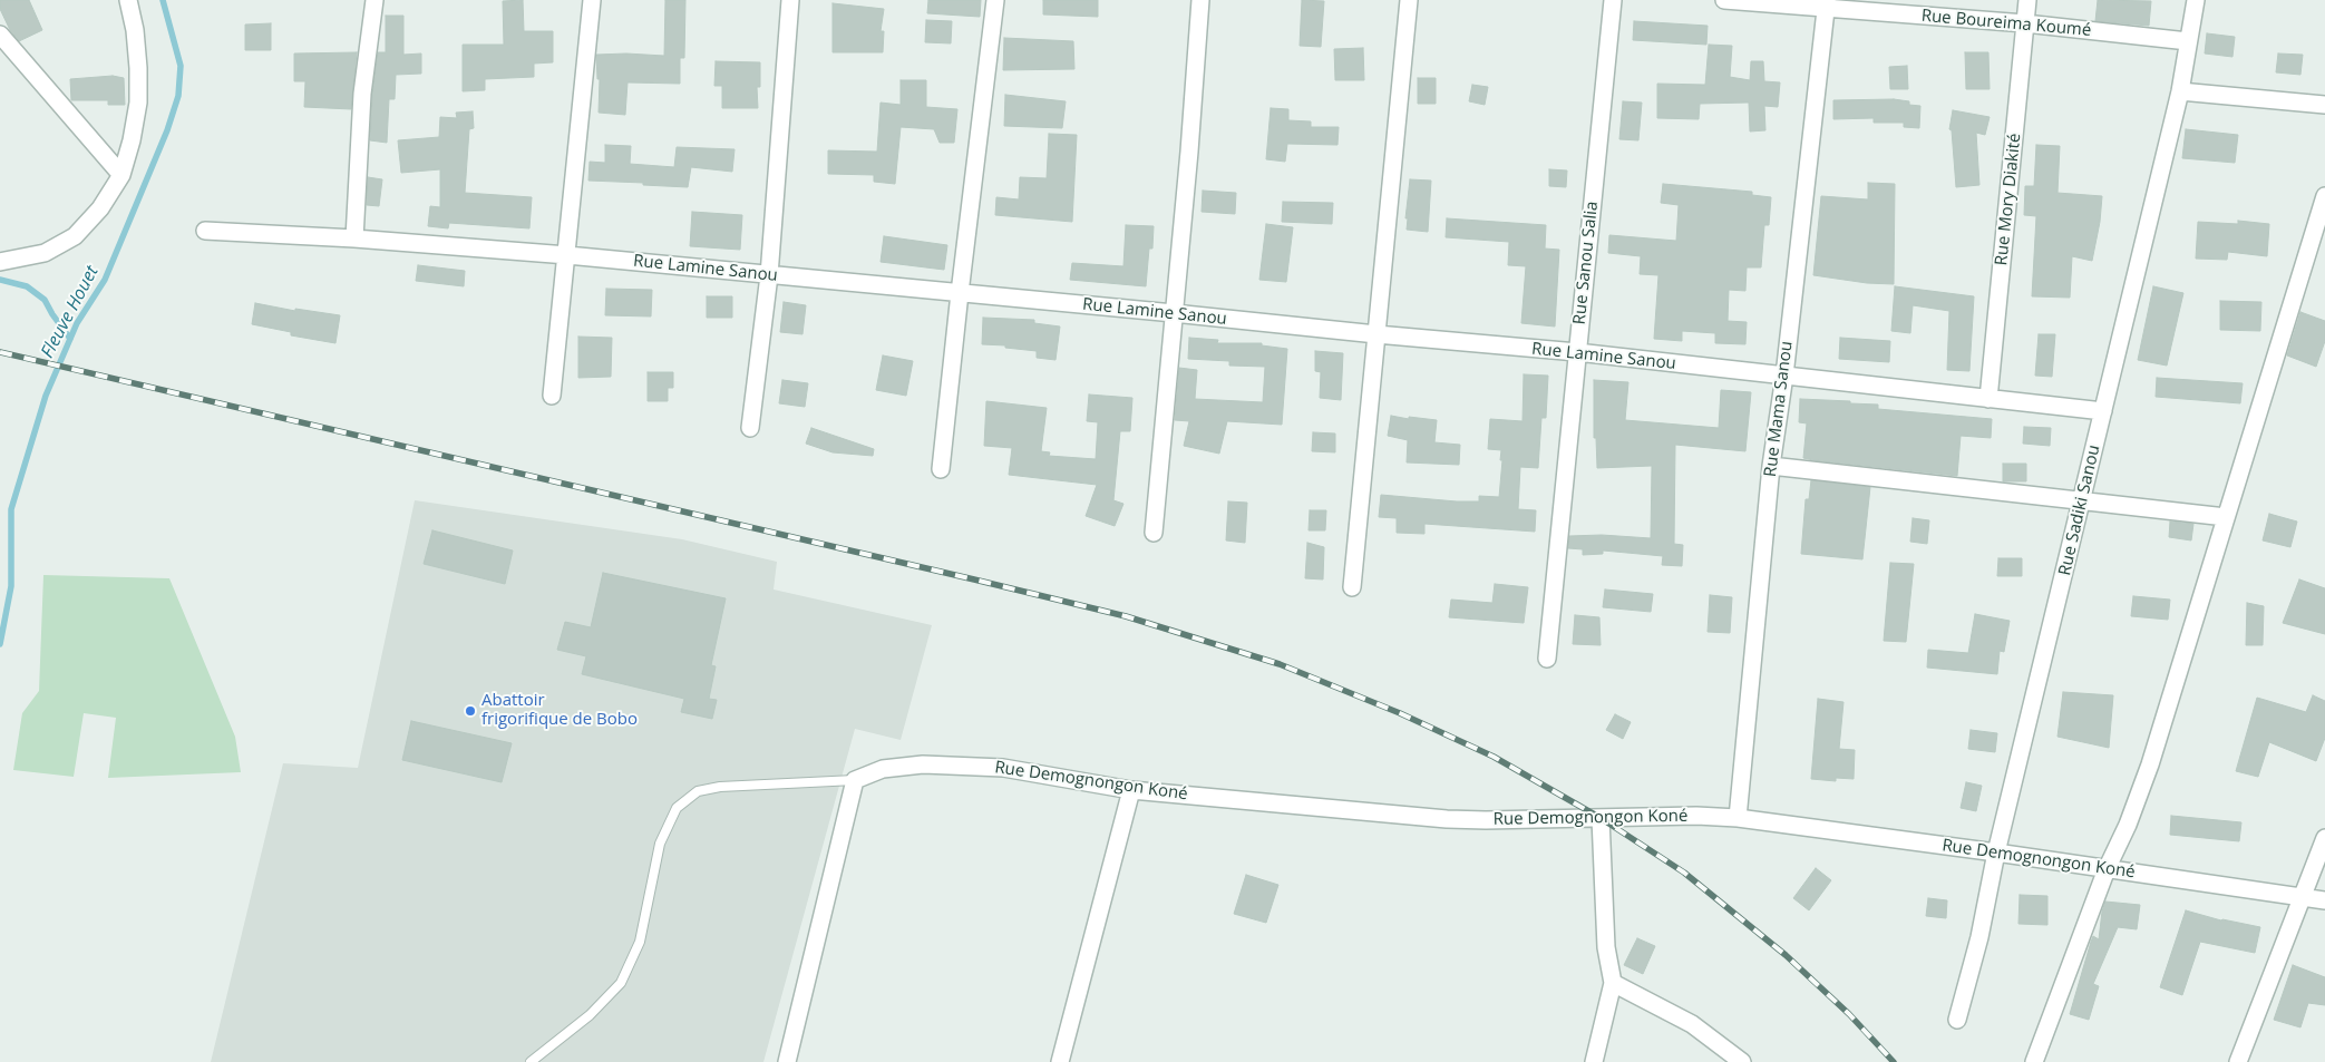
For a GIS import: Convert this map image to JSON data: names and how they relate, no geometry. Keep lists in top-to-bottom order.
{
  "streets": {
    "street": [
      "Rue Boureima Koumé",
      "Rue Mory Diakité",
      "Rue Sanou Salia",
      "Rue Lamine Sanou",
      "Rue Mama Sanou",
      "Rue Sadiki Sanou",
      "Rue Demognongon Koné"
    ]
  },
  "crossings": [
    ["Rue Boureima Koumé", "Rue Mory Diakité"],
    ["Rue Boureima Koumé", "Rue Mama Sanou"],
    ["Rue Boureima Koumé", "Rue Sadiki Sanou"],
    ["Rue Mory Diakité", "Rue Lamine Sanou"],
    ["Rue Sanou Salia", "Rue Lamine Sanou"],
    ["Rue Lamine Sanou", "Rue Mama Sanou"],
    ["Rue Lamine Sanou", "Rue Sadiki Sanou"],
    ["Rue Mama Sanou", "Rue Demognongon Koné"],
    ["Rue Sadiki Sanou", "Rue Demognongon Koné"]
  ],
  "water": ["Fleuve Houet"],
  "places": ["Abattoir frigorifique de Bobo"]
}
